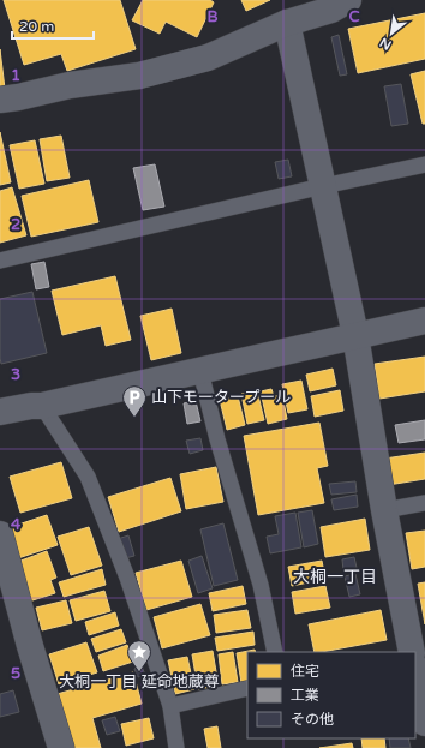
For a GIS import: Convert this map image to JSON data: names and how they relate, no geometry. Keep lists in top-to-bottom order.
{
  "districts": ["大桐一丁目"],
  "places": {
    "parking": ["山下モータープール"],
    "place": ["大桐一丁目 延命地蔵尊"]
  },
  "legend": ["住宅", "工業", "その他"],
  "scale_bar": "20 m",
  "north": "bottom left",
  "grid": {
    "columns": ["B", "C"],
    "rows": [
      "1",
      "2",
      "3",
      "4",
      "5"
    ]
  }
}
